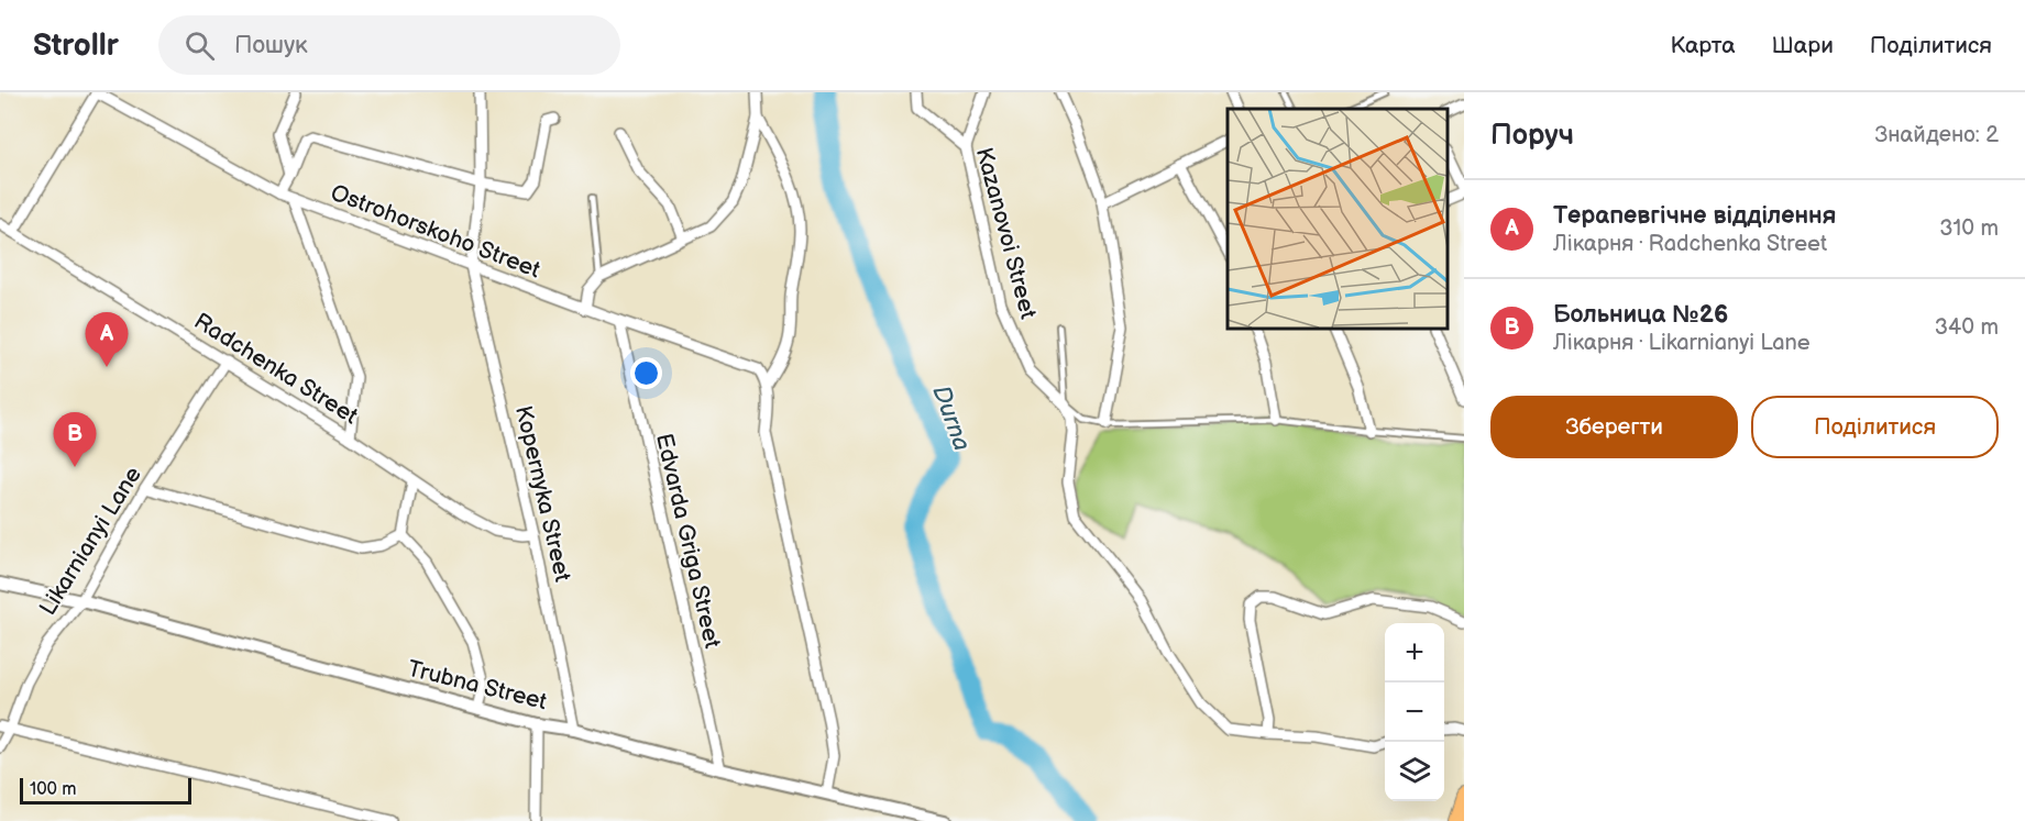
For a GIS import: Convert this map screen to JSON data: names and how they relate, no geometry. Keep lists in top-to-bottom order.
{
  "streets": {
    "street": [
      "Ostrohorskoho Street",
      "Kazanovoi Street",
      "Radchenka Street",
      "Kopernyka Street",
      "Likarnianyi Lane",
      "Edvarda Griga Street",
      "Trubna Street"
    ]
  },
  "crossings": [
    ["Ostrohorskoho Street", "Kopernyka Street"],
    ["Ostrohorskoho Street", "Edvarda Griga Street"],
    ["Radchenka Street", "Kopernyka Street"],
    ["Radchenka Street", "Likarnianyi Lane"],
    ["Kopernyka Street", "Trubna Street"],
    ["Likarnianyi Lane", "Trubna Street"],
    ["Edvarda Griga Street", "Trubna Street"]
  ],
  "water": ["Durna"],
  "scale_bar": "100 m",
  "page": {
    "header": "Strollr",
    "search": "Пошук",
    "nav": ["Карта", "Шари", "Поділитися"],
    "heading": ["Поруч", "Знайдено: 2"],
    "list": [
      {
        "mark": "A",
        "name": "Терапевгічне відділення",
        "note": "Лікарня · Radchenka Street",
        "value": "310 m"
      },
      {
        "mark": "B",
        "name": "Больница №26",
        "note": "Лікарня · Likarnianyi Lane",
        "value": "340 m"
      }
    ],
    "pins": ["A", "B"],
    "buttons": ["Зберегти", "Поділитися"],
    "map_buttons": ["+", "−"],
    "scale": "100 m"
  }
}
